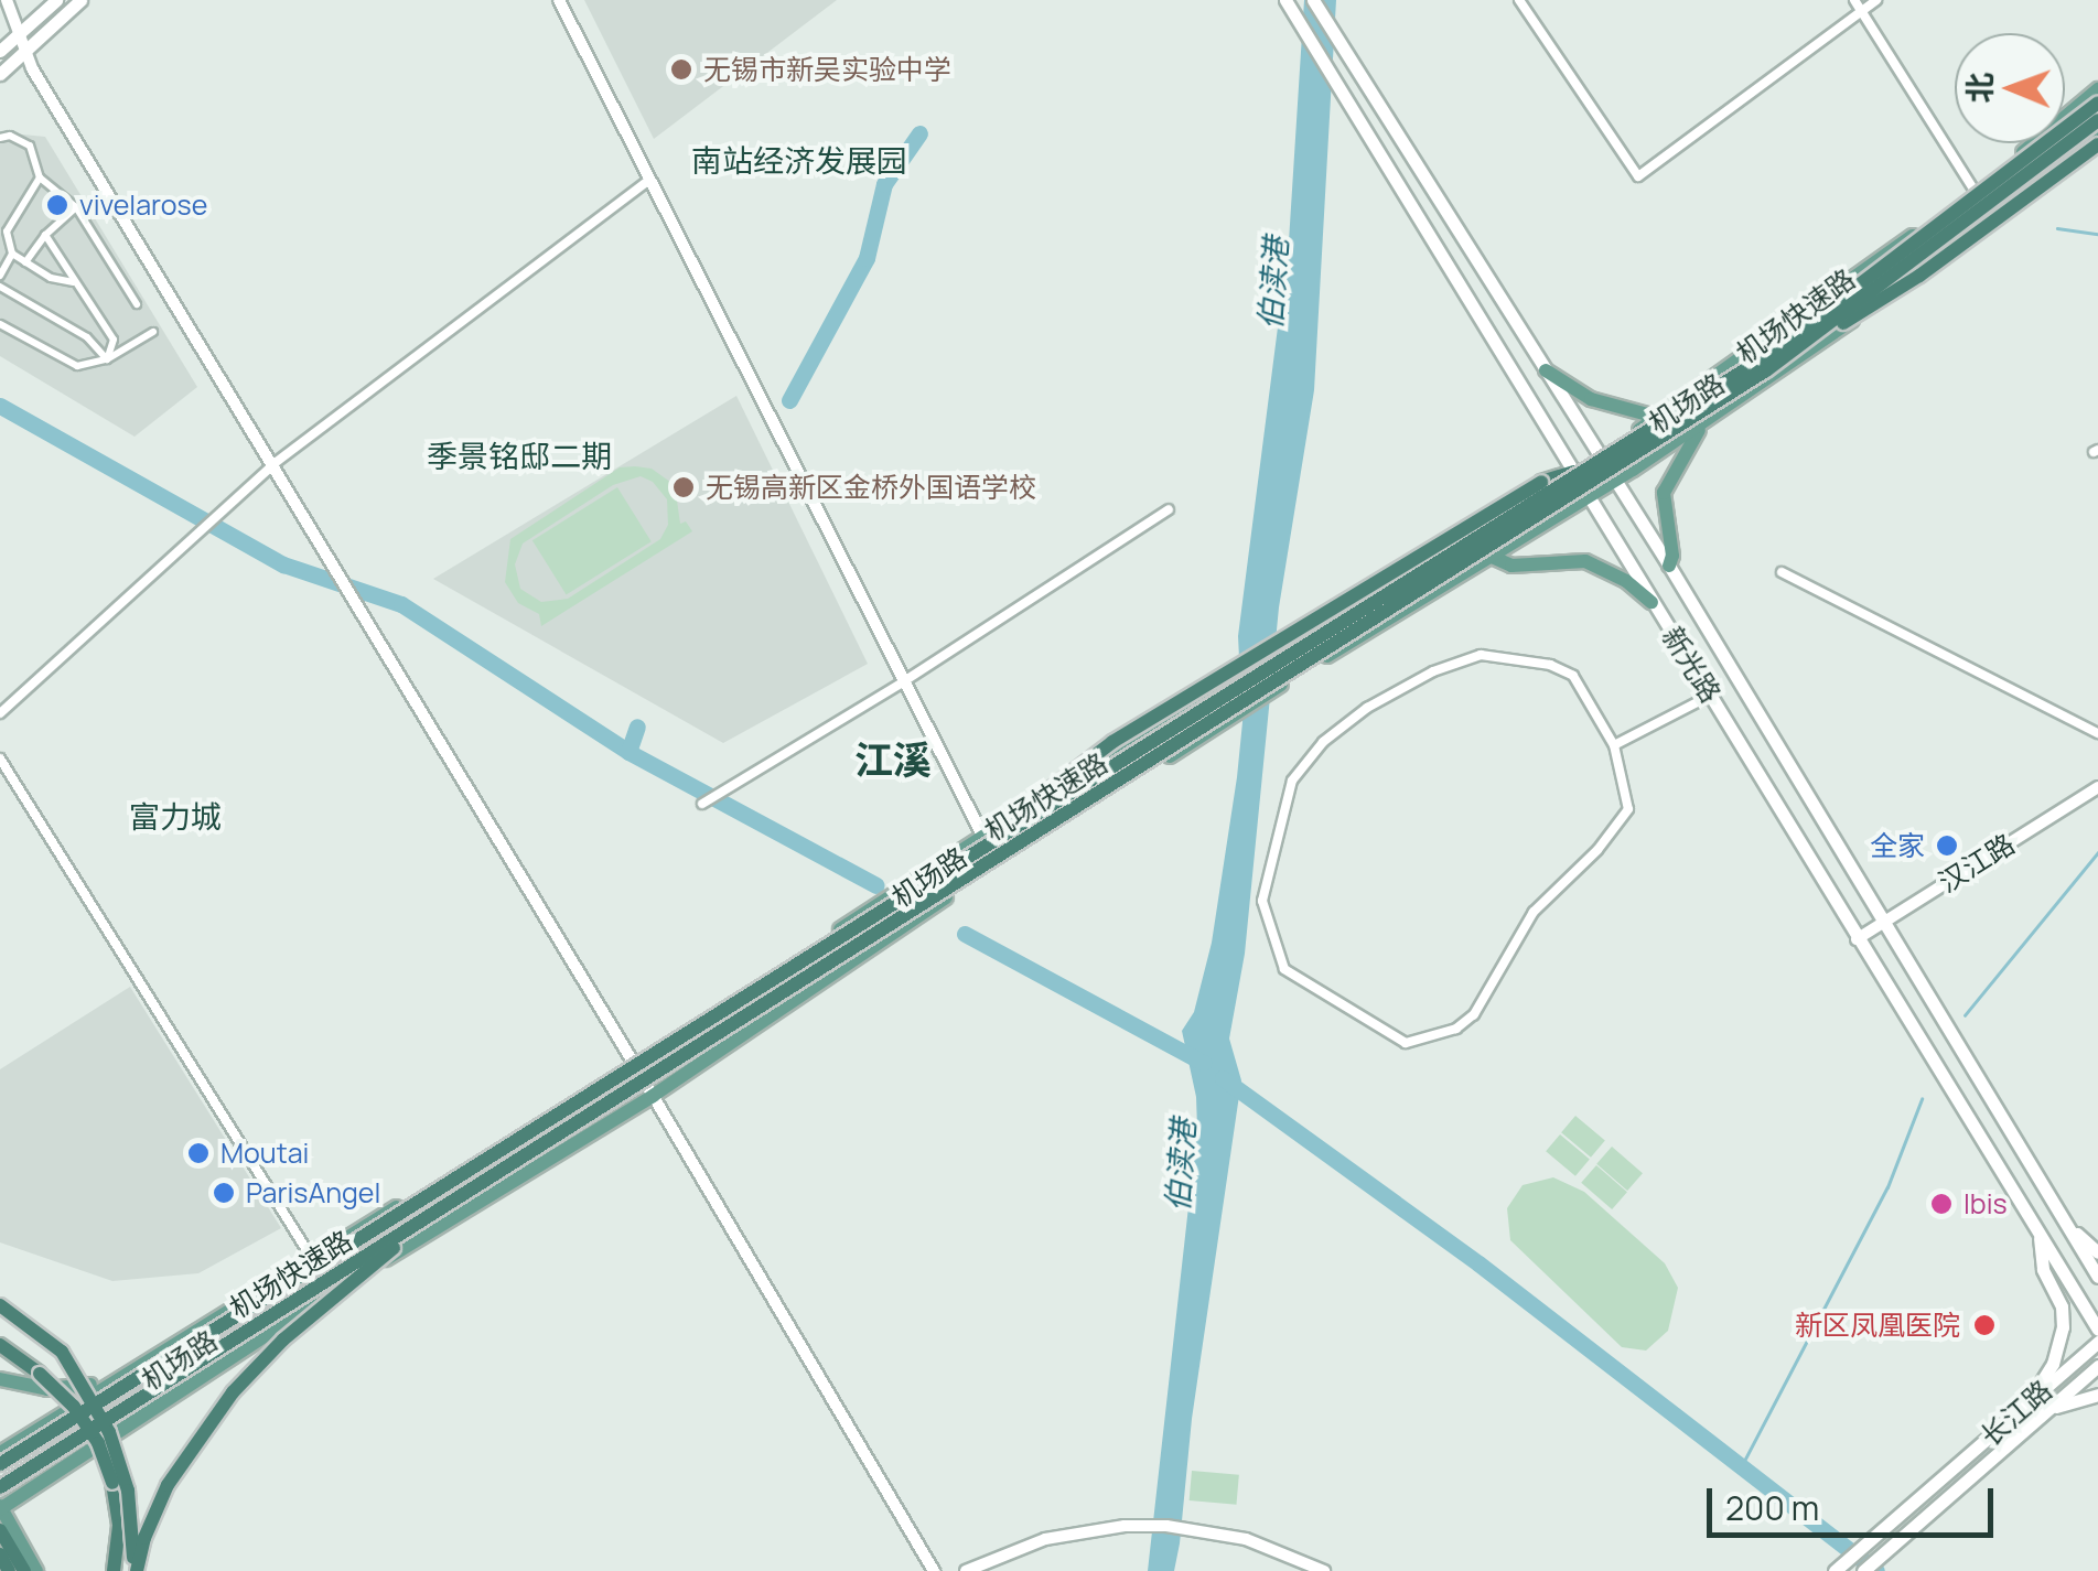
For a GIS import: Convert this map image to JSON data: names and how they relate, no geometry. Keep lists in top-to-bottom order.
{
  "streets": {
    "highway": ["机场快速路"],
    "main road": ["机场路", "新光路", "长江路"],
    "street": ["汉江路"]
  },
  "crossings": [
    ["机场快速路", "机场路"],
    ["机场路", "新光路"],
    ["新光路", "汉江路"]
  ],
  "districts": [
    "南站经济发展园",
    "季景铭邸二期",
    "江溪",
    "富力城"
  ],
  "water": ["伯渎港"],
  "places": [
    "无锡市新吴实验中学",
    "vivelarose",
    "无锡高新区金桥外国语学校",
    "全家",
    "Moutai",
    "ParisAngel",
    "Ibis",
    "新区凤凰医院"
  ],
  "scale_bar": "200 m",
  "north": "left"
}
